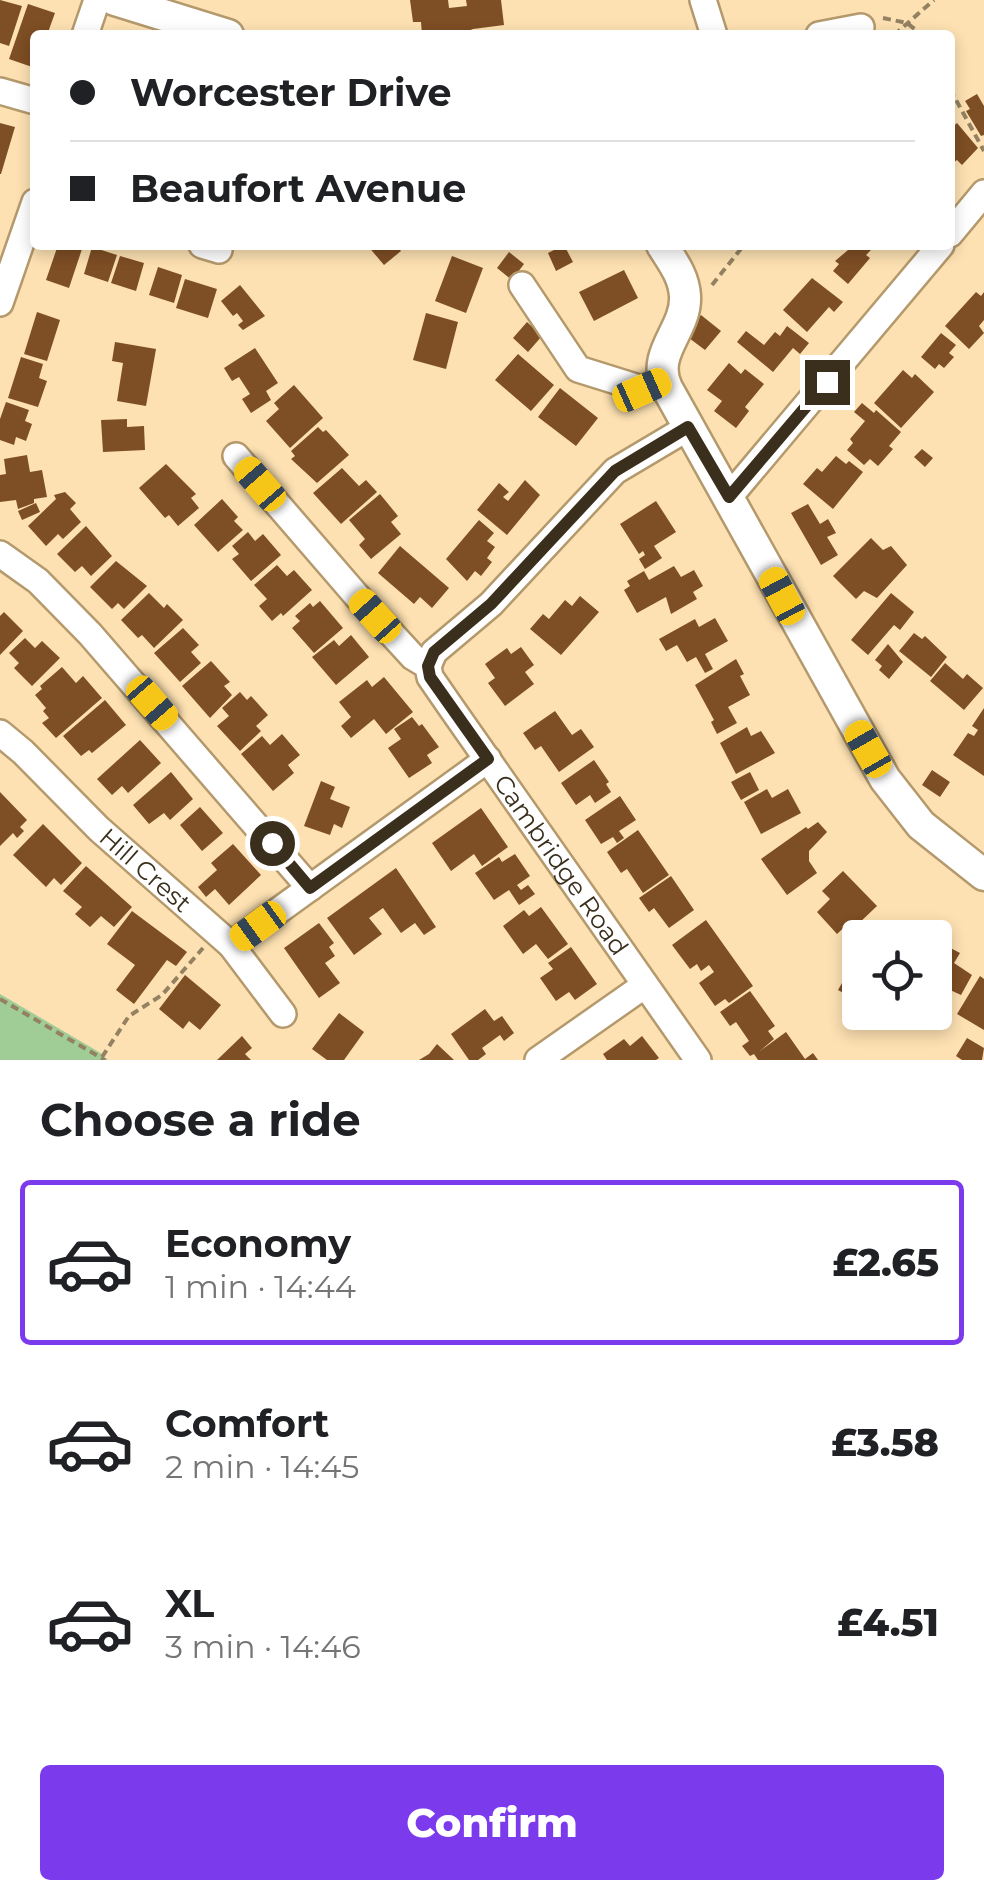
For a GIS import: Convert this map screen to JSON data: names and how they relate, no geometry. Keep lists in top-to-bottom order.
{
  "streets": {
    "street": ["Cambridge Road", "Hill Crest"]
  },
  "page": {
    "banner": ["Worcester Drive", "Beaufort Avenue"],
    "heading": "Choose a ride",
    "list": [
      {
        "name": "Economy",
        "note": "1 min · 14:44",
        "value": "£2.65"
      },
      {
        "name": "Comfort",
        "note": "2 min · 14:45",
        "value": "£3.58"
      },
      {
        "name": "XL",
        "note": "3 min · 14:46",
        "value": "£4.51"
      }
    ],
    "buttons": "Confirm"
  }
}
